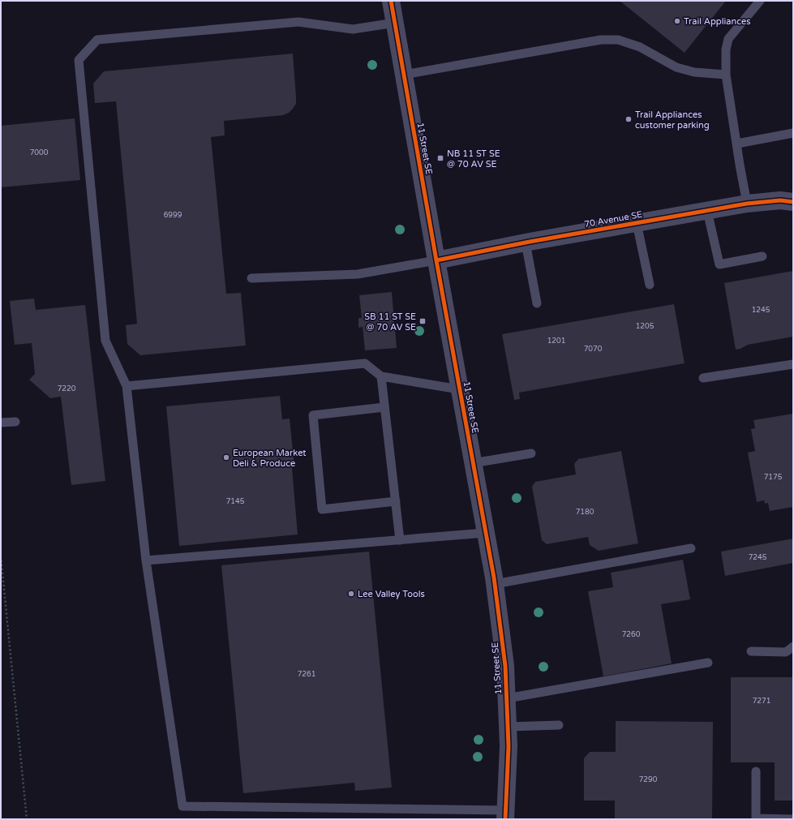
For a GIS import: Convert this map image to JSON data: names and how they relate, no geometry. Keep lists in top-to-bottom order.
{
  "streets": {
    "street": ["11 Street SE", "70 Avenue SE"]
  },
  "crossings": [
    ["11 Street SE", "70 Avenue SE"]
  ],
  "places": {
    "other": [
      "Trail Appliances",
      "Trail Appliances customer parking",
      "European Market Deli & Produce",
      "Lee Valley Tools"
    ],
    "transit": ["NB 11 ST SE @ 70 AV SE", "SB 11 ST SE @ 70 AV SE"]
  },
  "house_numbers": [
    "7000",
    "6999",
    "1245",
    "1205",
    "1201",
    "7070",
    "7220",
    "7175",
    "7145",
    "7180",
    "7245",
    "7260",
    "7261",
    "7271",
    "7290"
  ]
}
